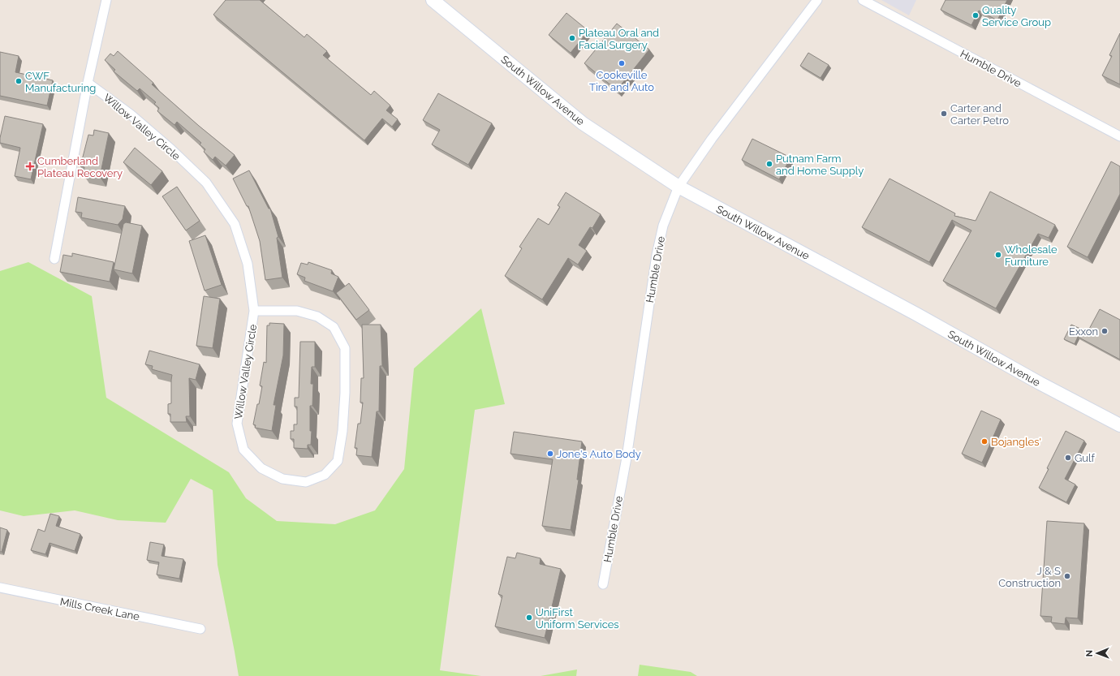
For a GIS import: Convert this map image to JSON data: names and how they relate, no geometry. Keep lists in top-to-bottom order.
{
  "streets": {
    "main road": ["South Willow Avenue"],
    "street": ["Humble Drive", "Willow Valley Circle", "Mills Creek Lane"]
  },
  "crossings": [
    ["Humble Drive", "South Willow Avenue"]
  ],
  "places": {
    "other": [
      "Quality Service Group",
      "Plateau Oral and Facial Surgery",
      "Cookeville Tire and Auto",
      "CWF Manufacturing",
      "Carter and Carter Petro",
      "Putnam Farm and Home Supply",
      "Wholesale Furniture",
      "Exxon",
      "Bojangles'",
      "Jone's Auto Body",
      "Gulf",
      "J & S Construction",
      "UniFirst Uniform Services"
    ],
    "health": ["Cumberland Plateau Recovery"]
  },
  "north": "left"
}
